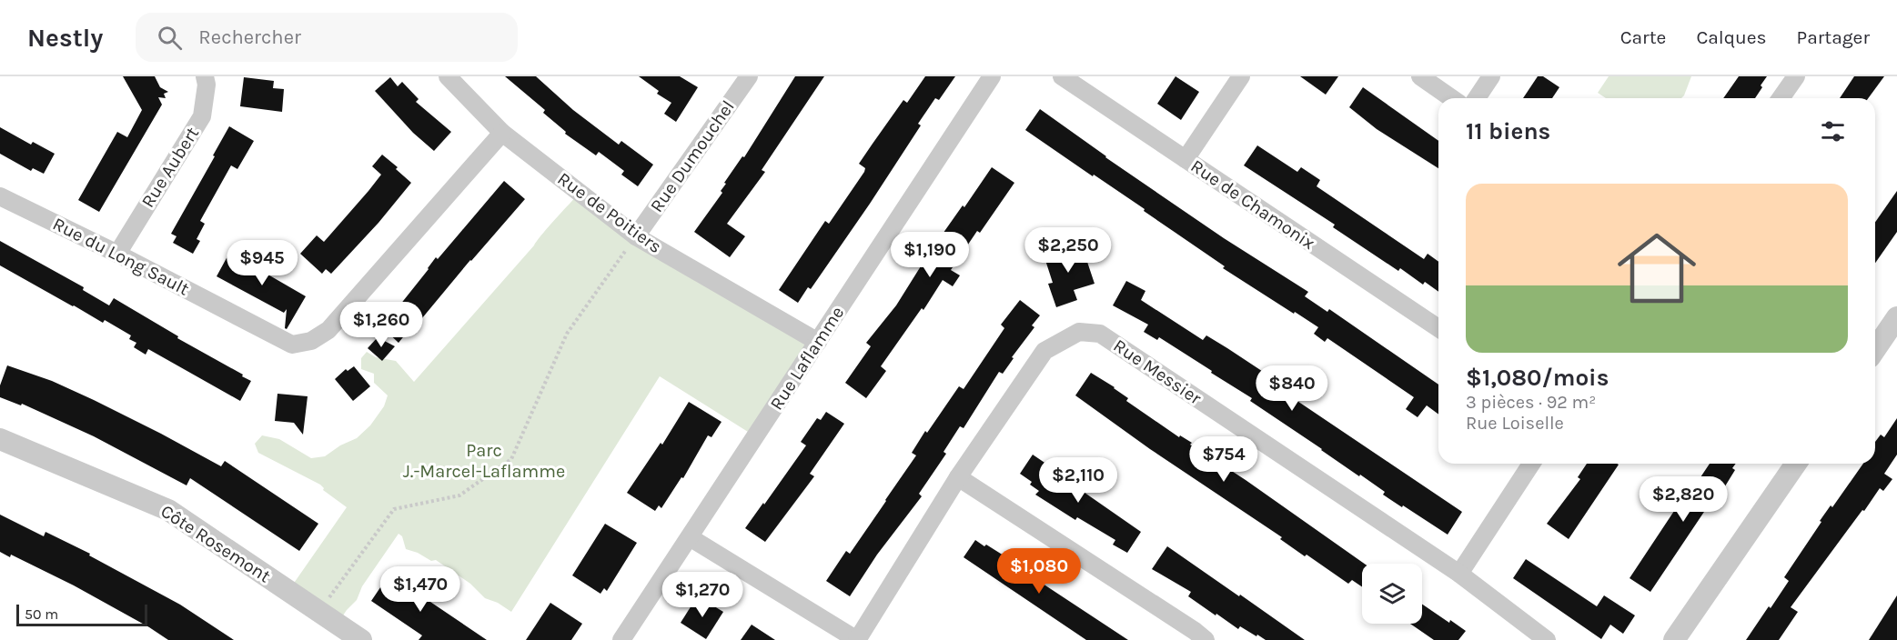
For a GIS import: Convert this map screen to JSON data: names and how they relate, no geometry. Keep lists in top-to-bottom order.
{
  "streets": {
    "street": [
      "Rue Dumouchel",
      "Rue Aubert",
      "Rue de Chamonix",
      "Rue de Poitiers",
      "Rue du Long Sault",
      "Rue Laflamme",
      "Rue Messier",
      "Côte Rosemont"
    ]
  },
  "crossings": [
    ["Rue Dumouchel", "Rue de Poitiers"],
    ["Rue Aubert", "Rue du Long Sault"],
    ["Rue de Poitiers", "Rue du Long Sault"],
    ["Rue de Poitiers", "Rue Laflamme"]
  ],
  "parks": ["Parc J.-Marcel-Laflamme"],
  "scale_bar": "50 m",
  "page": {
    "header": "Nestly",
    "search": "Rechercher",
    "nav": ["Carte", "Calques", "Partager"],
    "heading": "11 biens",
    "list": [
      {
        "name": "$1,080/mois",
        "note": "3 pièces · 92 m² · Rue Loiselle"
      }
    ],
    "price": [
      "$2,250",
      "$1,190",
      "$945",
      "$1,260",
      "$840",
      "$754",
      "$2,110",
      "$2,820",
      "$1,080",
      "$1,470",
      "$1,270"
    ],
    "scale": "50 m"
  }
}
